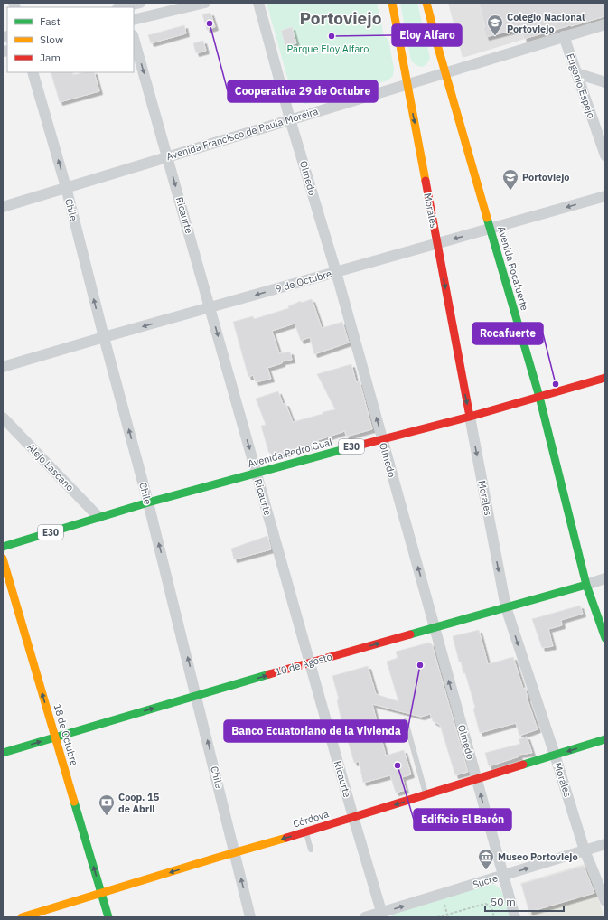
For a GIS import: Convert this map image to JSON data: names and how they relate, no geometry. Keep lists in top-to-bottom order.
{
  "streets": {
    "main road": [
      "Morales",
      "Avenida Rocafuerte",
      "E30",
      "Avenida Pedro Gual",
      "10 de Agosto",
      "18 de Octubre",
      "Córdova"
    ],
    "street": [
      "Eugenio Espejo",
      "Avenida Francisco de Paula Moreira",
      "Olmedo",
      "Chile",
      "Ricaurte",
      "9 de Octubre",
      "Alejo Lascano",
      "Sucre"
    ]
  },
  "crossings": [
    ["Eugenio Espejo", "Avenida Francisco de Paula Moreira"],
    ["Avenida Francisco de Paula Moreira", "Olmedo"],
    ["Avenida Francisco de Paula Moreira", "Chile"],
    ["Avenida Francisco de Paula Moreira", "Morales"],
    ["Avenida Francisco de Paula Moreira", "Ricaurte"],
    ["Avenida Francisco de Paula Moreira", "Avenida Rocafuerte"],
    ["Olmedo", "9 de Octubre"],
    ["Olmedo", "Avenida Pedro Gual"],
    ["Olmedo", "10 de Agosto"],
    ["Olmedo", "Córdova"],
    ["Olmedo", "Sucre"],
    ["Chile", "9 de Octubre"],
    ["Chile", "Avenida Pedro Gual"],
    ["Chile", "10 de Agosto"],
    ["Chile", "Córdova"],
    ["Morales", "9 de Octubre"],
    ["Morales", "Avenida Pedro Gual"],
    ["Morales", "10 de Agosto"],
    ["Morales", "Córdova"],
    ["Morales", "Sucre"],
    ["Ricaurte", "9 de Octubre"],
    ["Ricaurte", "Avenida Pedro Gual"],
    ["Ricaurte", "10 de Agosto"],
    ["Ricaurte", "Córdova"],
    ["Ricaurte", "Sucre"],
    ["Avenida Rocafuerte", "9 de Octubre"],
    ["Avenida Rocafuerte", "Avenida Pedro Gual"],
    ["Avenida Rocafuerte", "10 de Agosto"],
    ["Avenida Pedro Gual", "Alejo Lascano"],
    ["10 de Agosto", "18 de Octubre"],
    ["18 de Octubre", "Córdova"]
  ],
  "one_way": [
    "Olmedo",
    "Chile",
    "Morales",
    "Ricaurte",
    "9 de Octubre",
    "10 de Agosto",
    "18 de Octubre",
    "Córdova",
    "Sucre"
  ],
  "districts": ["Portoviejo"],
  "parks": ["Parque Eloy Alfaro"],
  "places": {
    "other": [
      "Cooperativa 29 de Octubre",
      "Eloy Alfaro",
      "Rocafuerte",
      "Banco Ecuatoriano de la Vivienda",
      "Edificio El Barón"
    ],
    "school or university": ["Colegio Nacional Portoviejo", "Portoviejo"],
    "bank": ["Coop. 15 de Abril"],
    "museum": ["Museo Portoviejo"]
  },
  "legend": ["Fast", "Slow", "Jam"],
  "scale_bar": "50 m"
}
